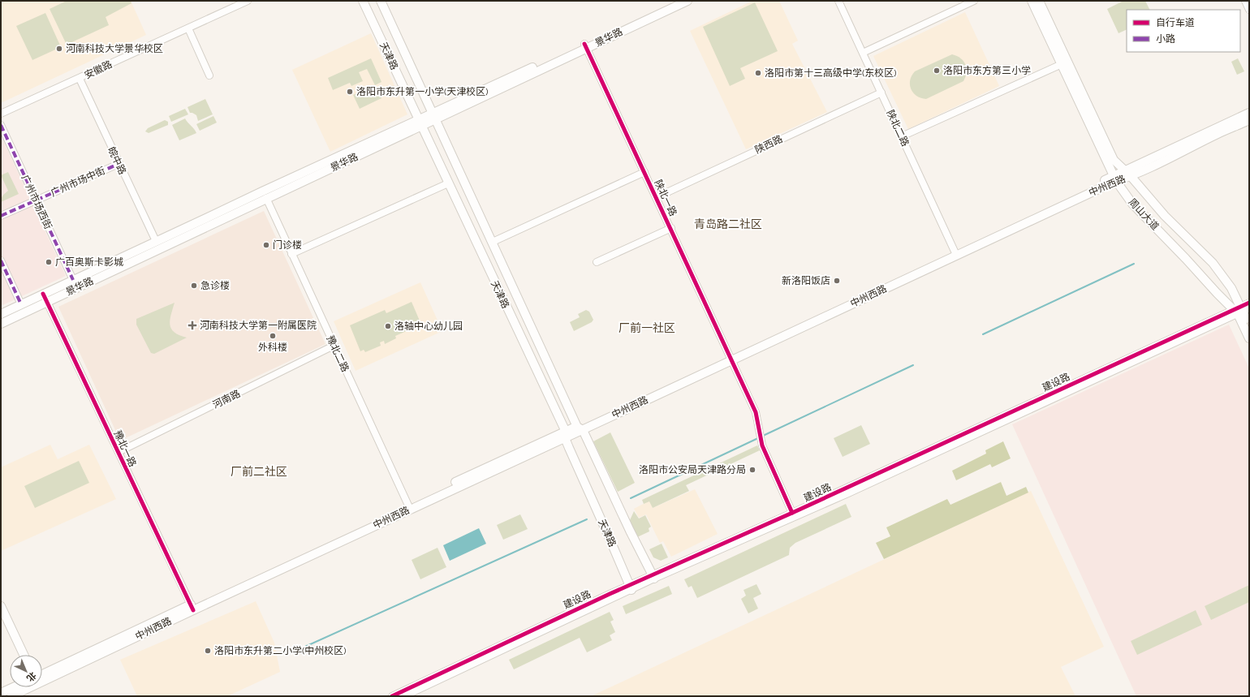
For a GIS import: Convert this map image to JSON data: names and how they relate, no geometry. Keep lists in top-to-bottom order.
{
  "streets": {
    "main road": [
      "景华路",
      "天津路",
      "中州西路",
      "周山大道"
    ],
    "street": [
      "安徽路",
      "陕北二路",
      "陕西路",
      "皖中路",
      "广州市场中街",
      "陕北一路",
      "广州市场西街",
      "豫北二路",
      "建设路",
      "河南路",
      "豫北一路"
    ]
  },
  "crossings": [
    ["景华路", "天津路"],
    ["景华路", "皖中路"],
    ["景华路", "陕北一路"],
    ["景华路", "广州市场西街"],
    ["景华路", "豫北二路"],
    ["景华路", "豫北一路"],
    ["天津路", "中州西路"],
    ["天津路", "建设路"],
    ["安徽路", "皖中路"],
    ["陕北二路", "陕西路"],
    ["陕北二路", "中州西路"],
    ["陕西路", "陕北一路"],
    ["皖中路", "广州市场中街"],
    ["广州市场中街", "广州市场西街"],
    ["中州西路", "陕北一路"],
    ["中州西路", "周山大道"],
    ["中州西路", "豫北二路"],
    ["中州西路", "豫北一路"],
    ["陕北一路", "建设路"],
    ["周山大道", "建设路"],
    ["豫北二路", "河南路"],
    ["河南路", "豫北一路"]
  ],
  "districts": ["青岛路二社区", "厂前一社区", "厂前二社区"],
  "places": {
    "other": [
      "河南科技大学景华校区",
      "洛阳市东方第三小学",
      "洛阳市第十三高级中学(东校区)",
      "洛阳市东升第一小学(天津校区)",
      "门诊楼",
      "广百奥斯卡影城",
      "新洛阳饭店",
      "急诊楼",
      "洛轴中心幼儿园",
      "外科楼",
      "洛阳市公安局天津路分局",
      "洛阳市东升第二小学(中州校区)"
    ],
    "health": ["河南科技大学第一附属医院"]
  },
  "legend": ["自行车道", "小路"],
  "north": "bottom right"
}
